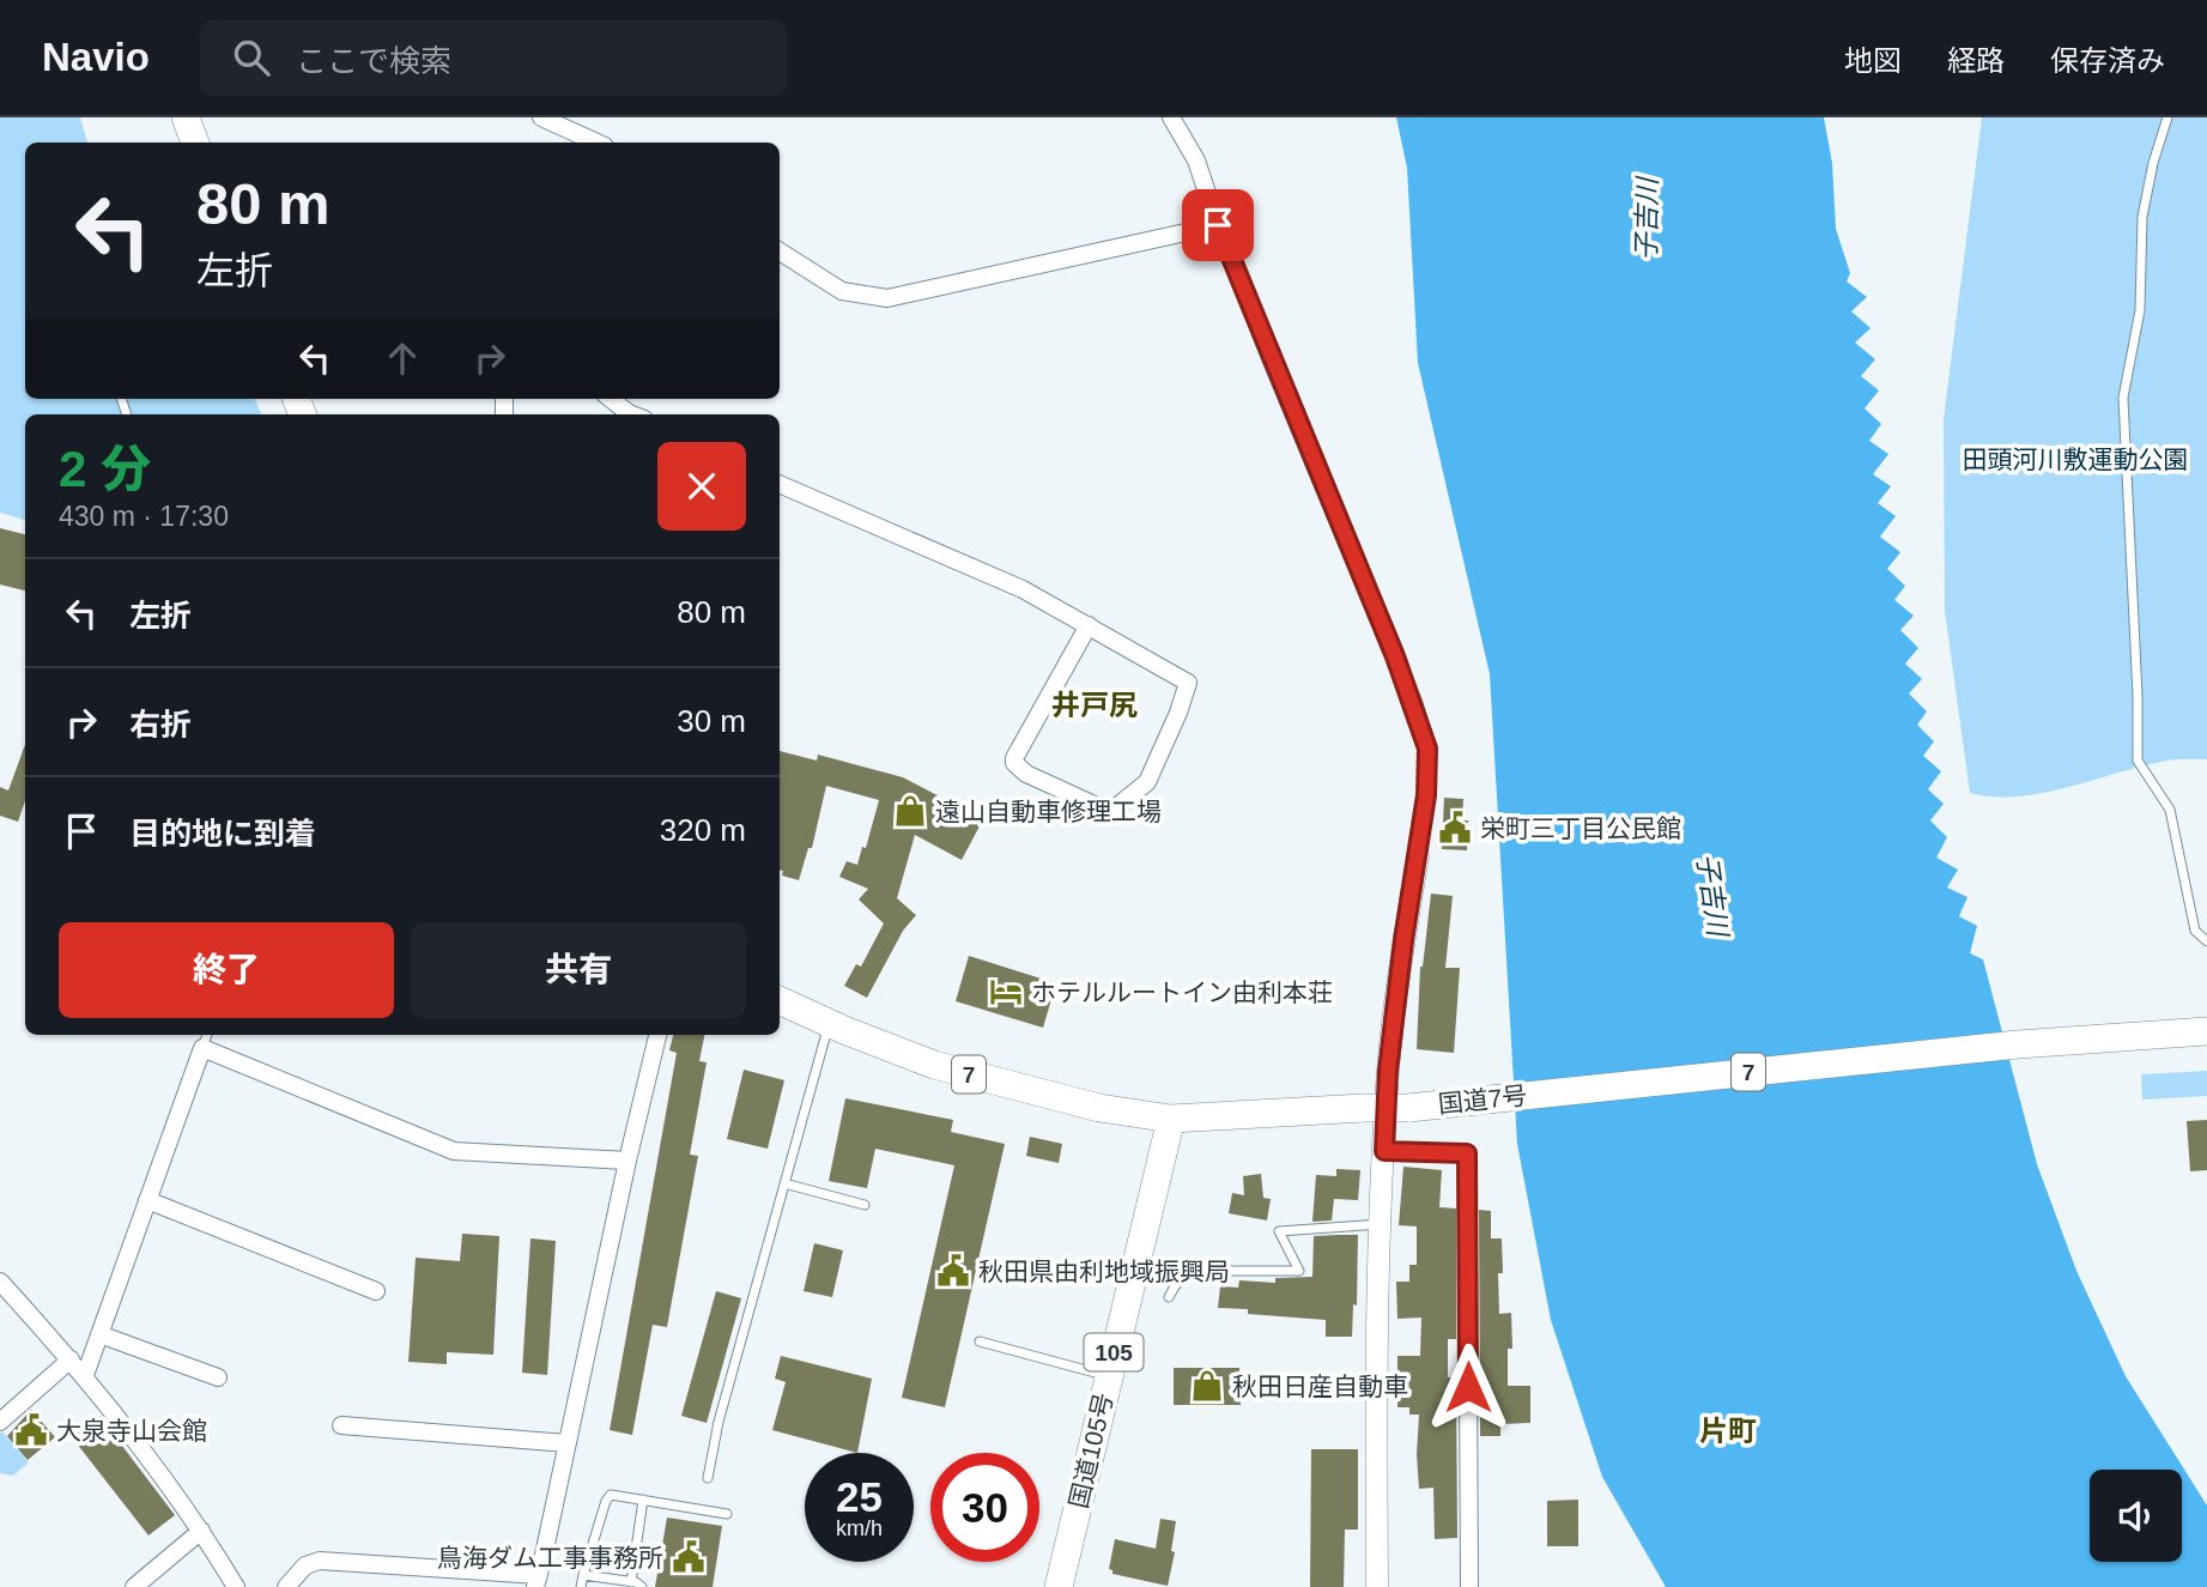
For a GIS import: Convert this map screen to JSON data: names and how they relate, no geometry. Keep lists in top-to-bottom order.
{
  "streets": {
    "highway": [
      "7",
      "国道7号",
      "105",
      "国道105号"
    ]
  },
  "crossings": [
    ["国道7号", "国道105号"]
  ],
  "districts": ["井戸尻", "片町"],
  "water": ["子吉川"],
  "parks": ["田頭河川敷運動公園"],
  "places": {
    "shop": ["遠山自動車修理工場", "秋田日産自動車"],
    "public building": [
      "栄町三丁目公民館",
      "秋田県由利地域振興局",
      "大泉寺山会館",
      "鳥海ダム工事事務所"
    ],
    "hotel": ["ホテルルートイン由利本荘"]
  },
  "page": {
    "header": "Navio",
    "search": "ここで検索",
    "nav": ["地図", "経路", "保存済み"],
    "turn": ["80 m", "左折"],
    "heading": ["2 分", "430 m · 17:30"],
    "list": [
      {
        "name": "左折",
        "value": "80 m"
      },
      {
        "name": "右折",
        "value": "30 m"
      },
      {
        "name": "目的地に到着",
        "value": "320 m"
      }
    ],
    "buttons": ["終了", "共有"],
    "speed": "25 km/h",
    "limit": "30"
  }
}
